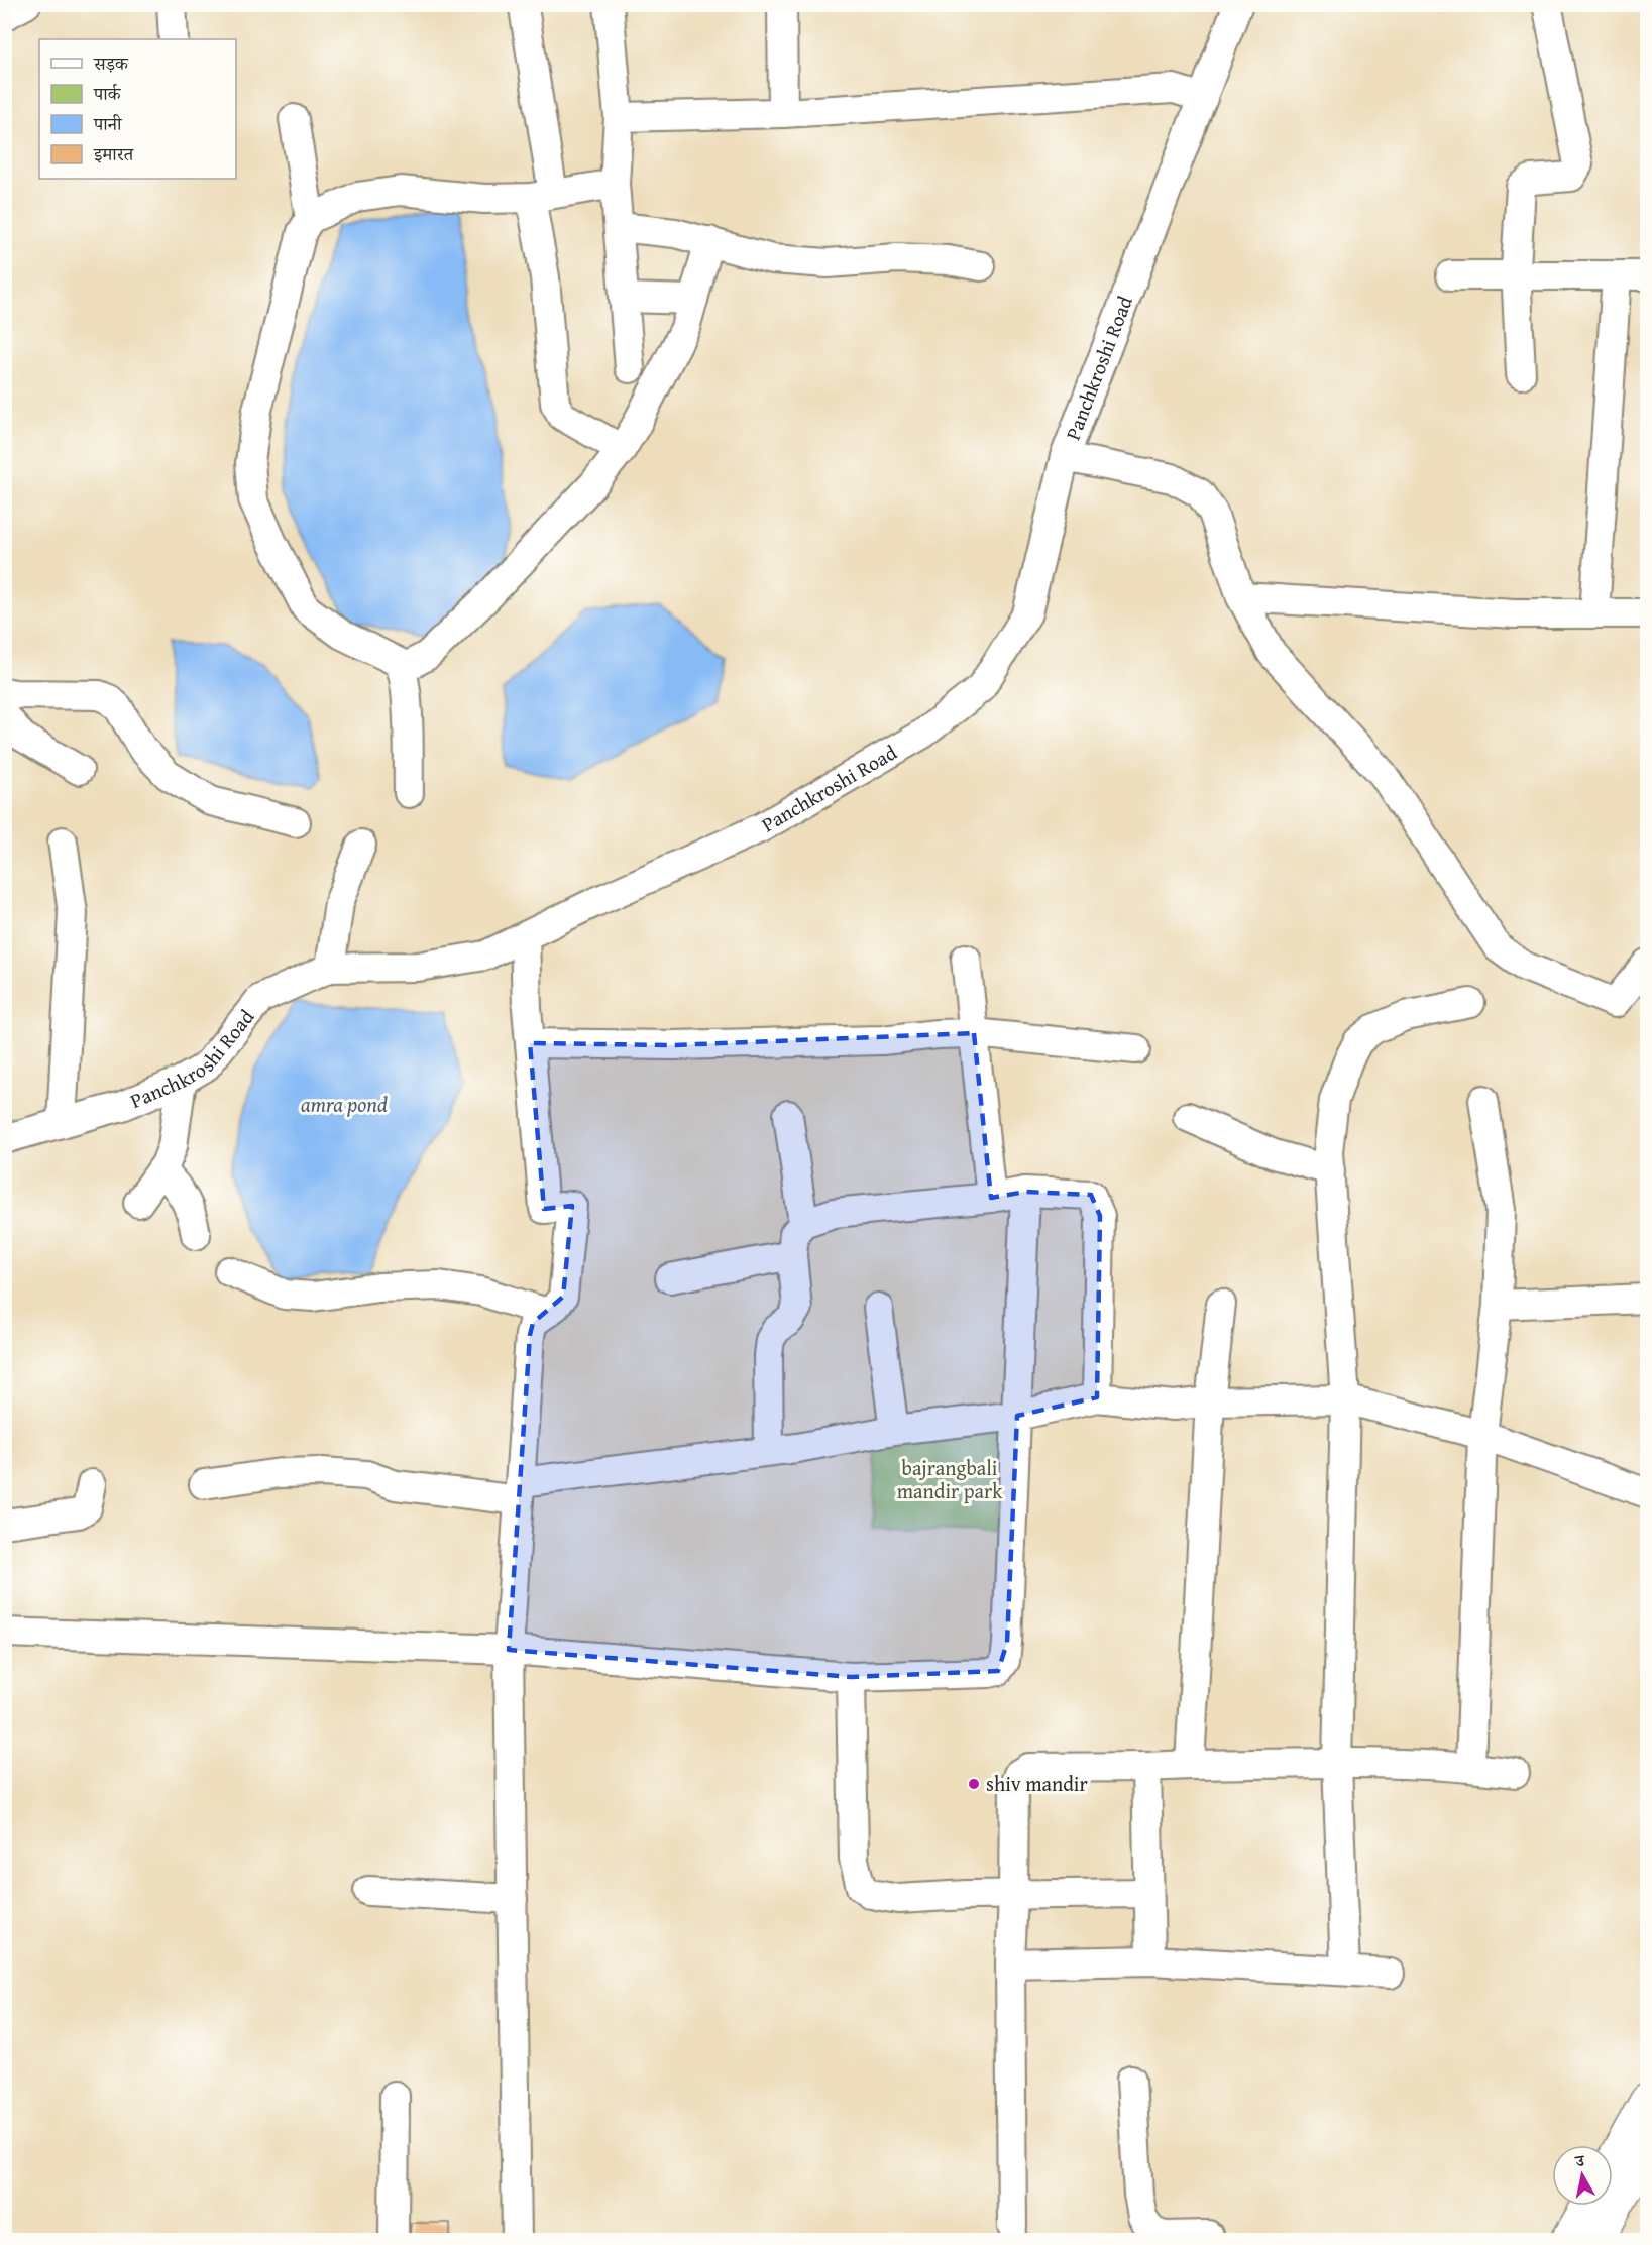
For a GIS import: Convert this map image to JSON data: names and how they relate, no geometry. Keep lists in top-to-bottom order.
{
  "streets": {
    "street": ["Panchkroshi Road"]
  },
  "water": ["amra pond"],
  "parks": ["bajrangbali mandir park"],
  "places": ["shiv mandir"],
  "legend": [
    "सड़क",
    "पार्क",
    "पानी",
    "इमारत"
  ],
  "north": "top"
}
